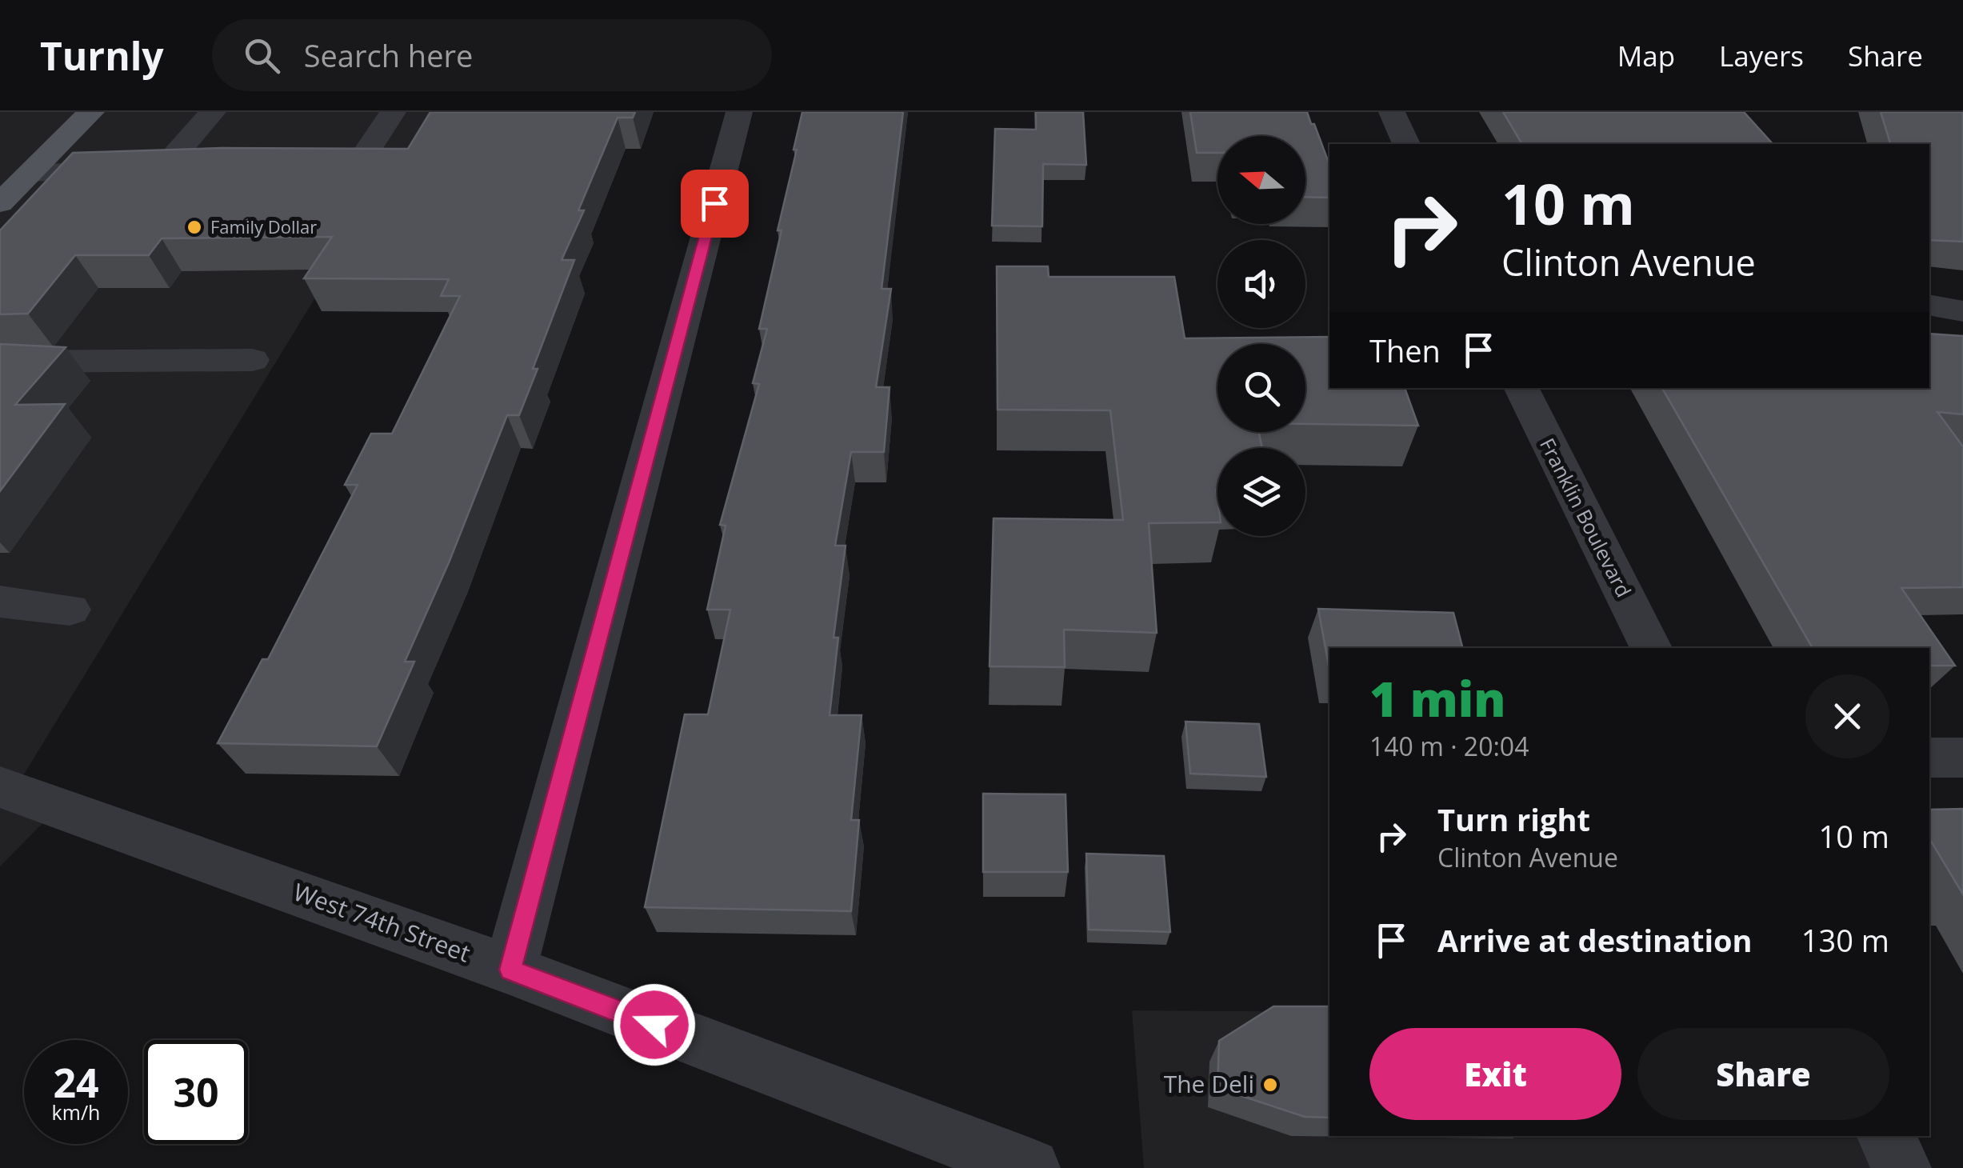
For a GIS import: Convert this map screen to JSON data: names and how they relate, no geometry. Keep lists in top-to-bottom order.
{
  "streets": {
    "street": ["Franklin Boulevard", "West 74th Street"]
  },
  "places": ["Family Dollar", "The Deli"],
  "north": "left",
  "page": {
    "header": "Turnly",
    "search": "Search here",
    "nav": ["Map", "Layers", "Share"],
    "turn": ["10 m", "Clinton Avenue"],
    "then": "Then",
    "heading": ["1 min", "140 m · 20:04"],
    "list": [
      {
        "name": "Turn right",
        "note": "Clinton Avenue",
        "value": "10 m"
      },
      {
        "name": "Arrive at destination",
        "value": "130 m"
      }
    ],
    "buttons": ["Exit", "Share"],
    "speed": "24 km/h",
    "limit": "30"
  }
}
